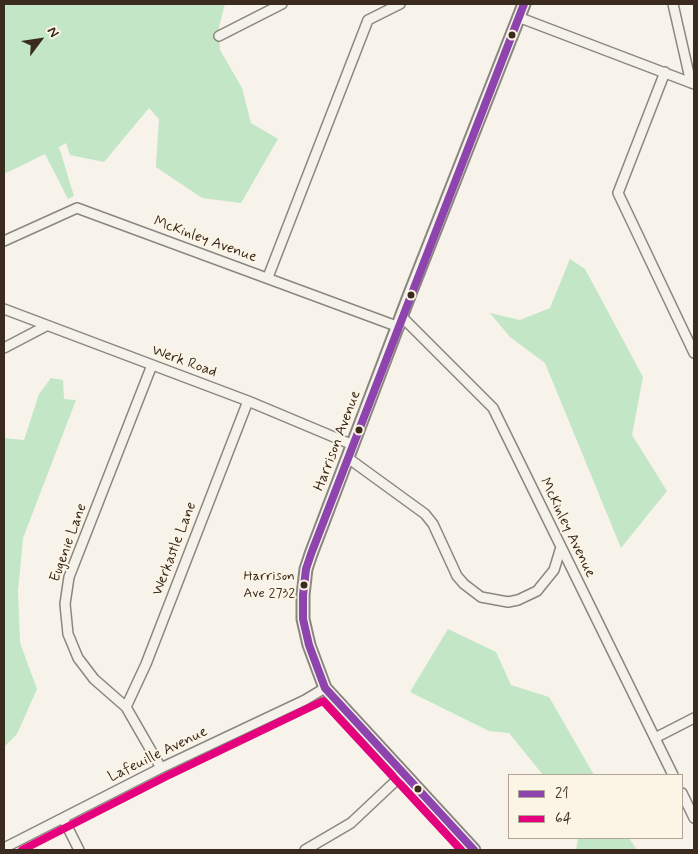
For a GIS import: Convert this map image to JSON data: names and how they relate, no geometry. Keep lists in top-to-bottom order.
{
  "streets": {
    "main road": ["Harrison Avenue"],
    "street": [
      "McKinley Avenue",
      "Werk Road",
      "Eugenie Lane",
      "Werkastle Lane",
      "Lafeuille Avenue"
    ]
  },
  "crossings": [
    ["McKinley Avenue", "Harrison Avenue"],
    ["Werk Road", "Harrison Avenue"],
    ["Werk Road", "Eugenie Lane"],
    ["Werk Road", "Werkastle Lane"],
    ["Harrison Avenue", "Lafeuille Avenue"],
    ["Eugenie Lane", "Werkastle Lane"],
    ["Eugenie Lane", "Lafeuille Avenue"]
  ],
  "places": ["Harrison Ave 2732"],
  "lines": ["transit line 21", "transit line 64"],
  "legend": ["21", "64"],
  "north": "top right"
}
